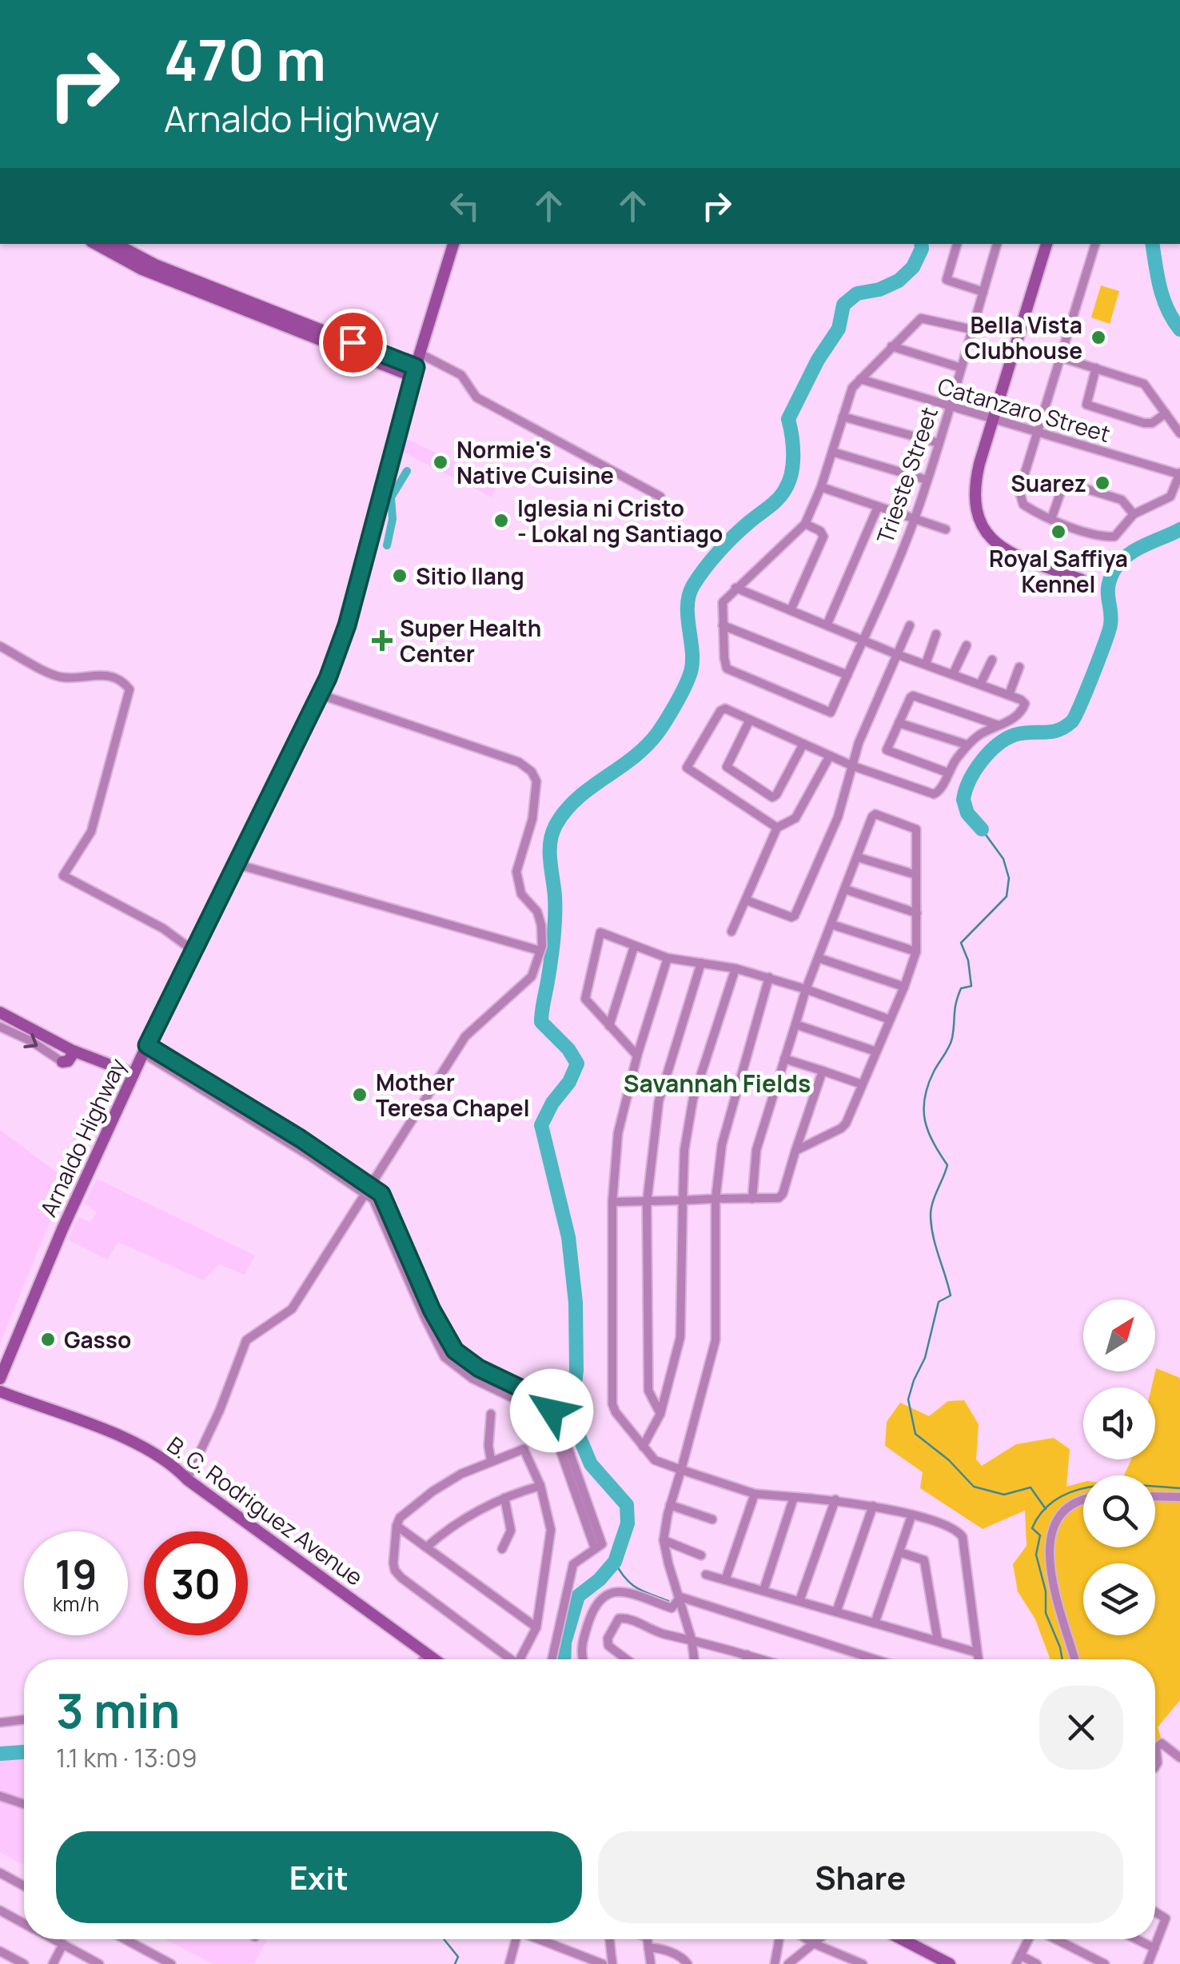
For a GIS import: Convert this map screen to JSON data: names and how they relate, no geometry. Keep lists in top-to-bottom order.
{
  "streets": {
    "street": [
      "Catanzaro Street",
      "Trieste Street",
      "Arnaldo Highway",
      "B. C. Rodriguez Avenue"
    ]
  },
  "crossings": [
    ["Catanzaro Street", "Trieste Street"]
  ],
  "districts": ["Savannah Fields"],
  "places": {
    "other": [
      "Bella Vista Clubhouse",
      "Normie's Native Cuisine",
      "Suarez",
      "Iglesia ni Cristo - Lokal ng Santiago",
      "Royal Saffiya Kennel",
      "Sitio Ilang",
      "Mother Teresa Chapel",
      "Gasso"
    ],
    "health": ["Super Health Center"]
  },
  "north": "top right",
  "page": {
    "turn": ["470 m", "Arnaldo Highway"],
    "speed": "19 km/h",
    "limit": "30",
    "heading": ["3 min", "1.1 km · 13:09"],
    "buttons": ["Exit", "Share"]
  }
}
